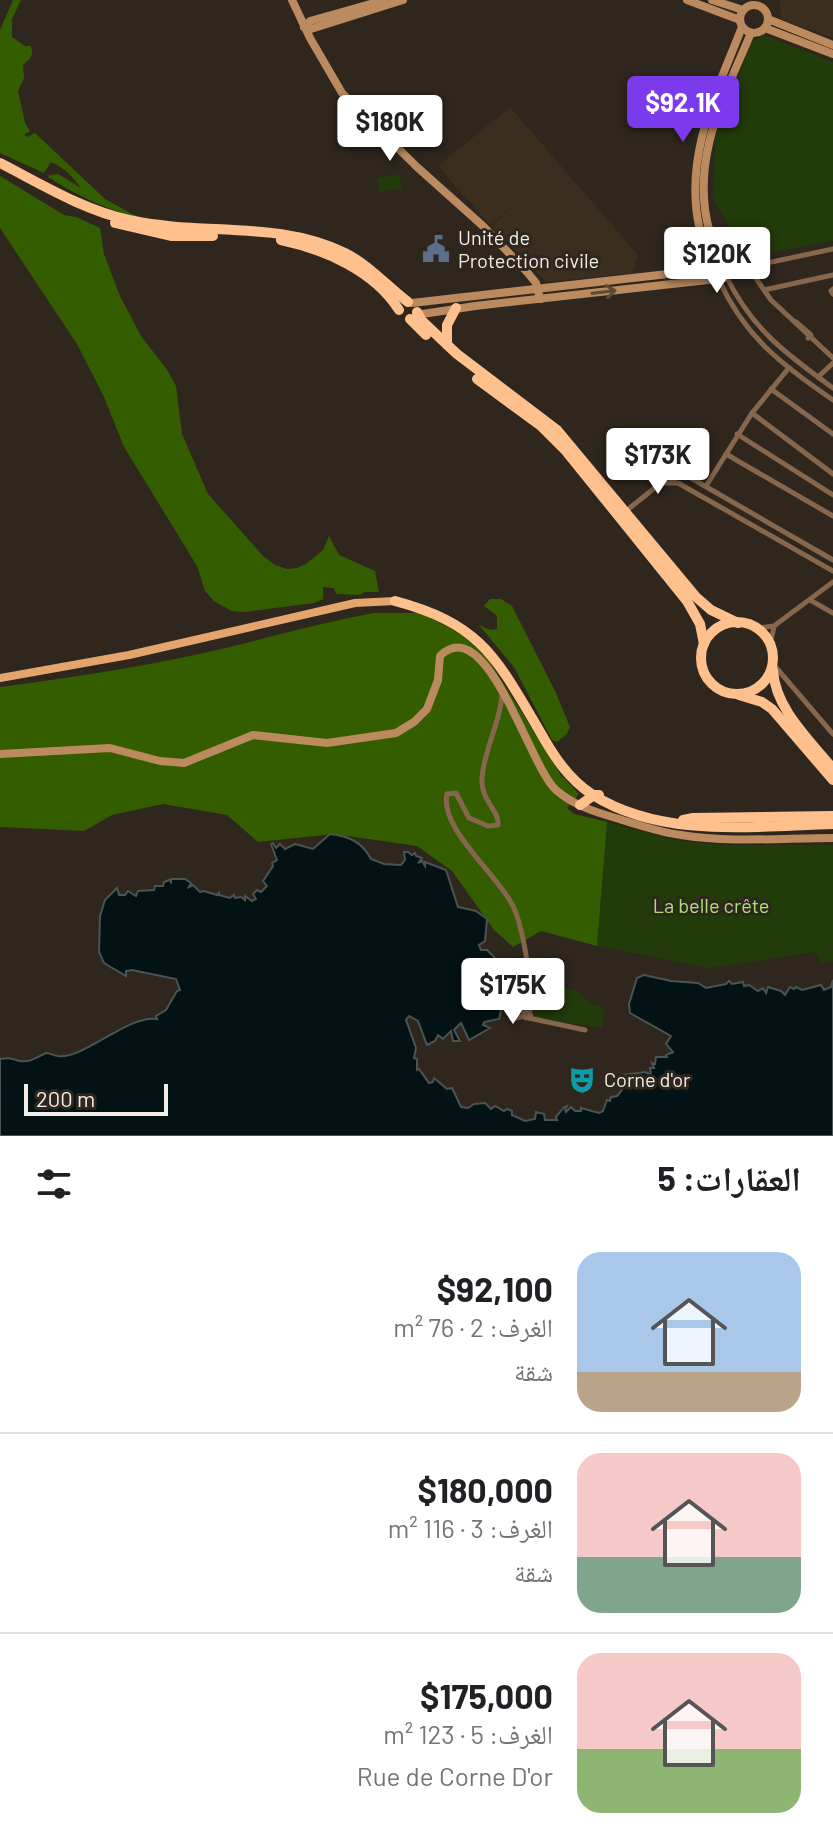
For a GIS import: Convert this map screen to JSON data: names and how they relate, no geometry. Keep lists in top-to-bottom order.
{
  "parks": ["La belle crête"],
  "places": {
    "public building": ["Unité de Protection civile"],
    "theatre": ["Corne d'or"]
  },
  "scale_bar": "200 m",
  "page": {
    "price": [
      "$92.1K",
      "$180K",
      "$120K",
      "$173K",
      "$175K"
    ],
    "scale": "200 m",
    "heading": "العقارات: 5",
    "list": [
      {
        "name": "$92,100",
        "note": "الغرف: 2 · 76 m² · شقة"
      },
      {
        "name": "$180,000",
        "note": "الغرف: 3 · 116 m² · شقة"
      },
      {
        "name": "$175,000",
        "note": "الغرف: 5 · 123 m² · Rue de Corne D'or"
      }
    ]
  }
}
